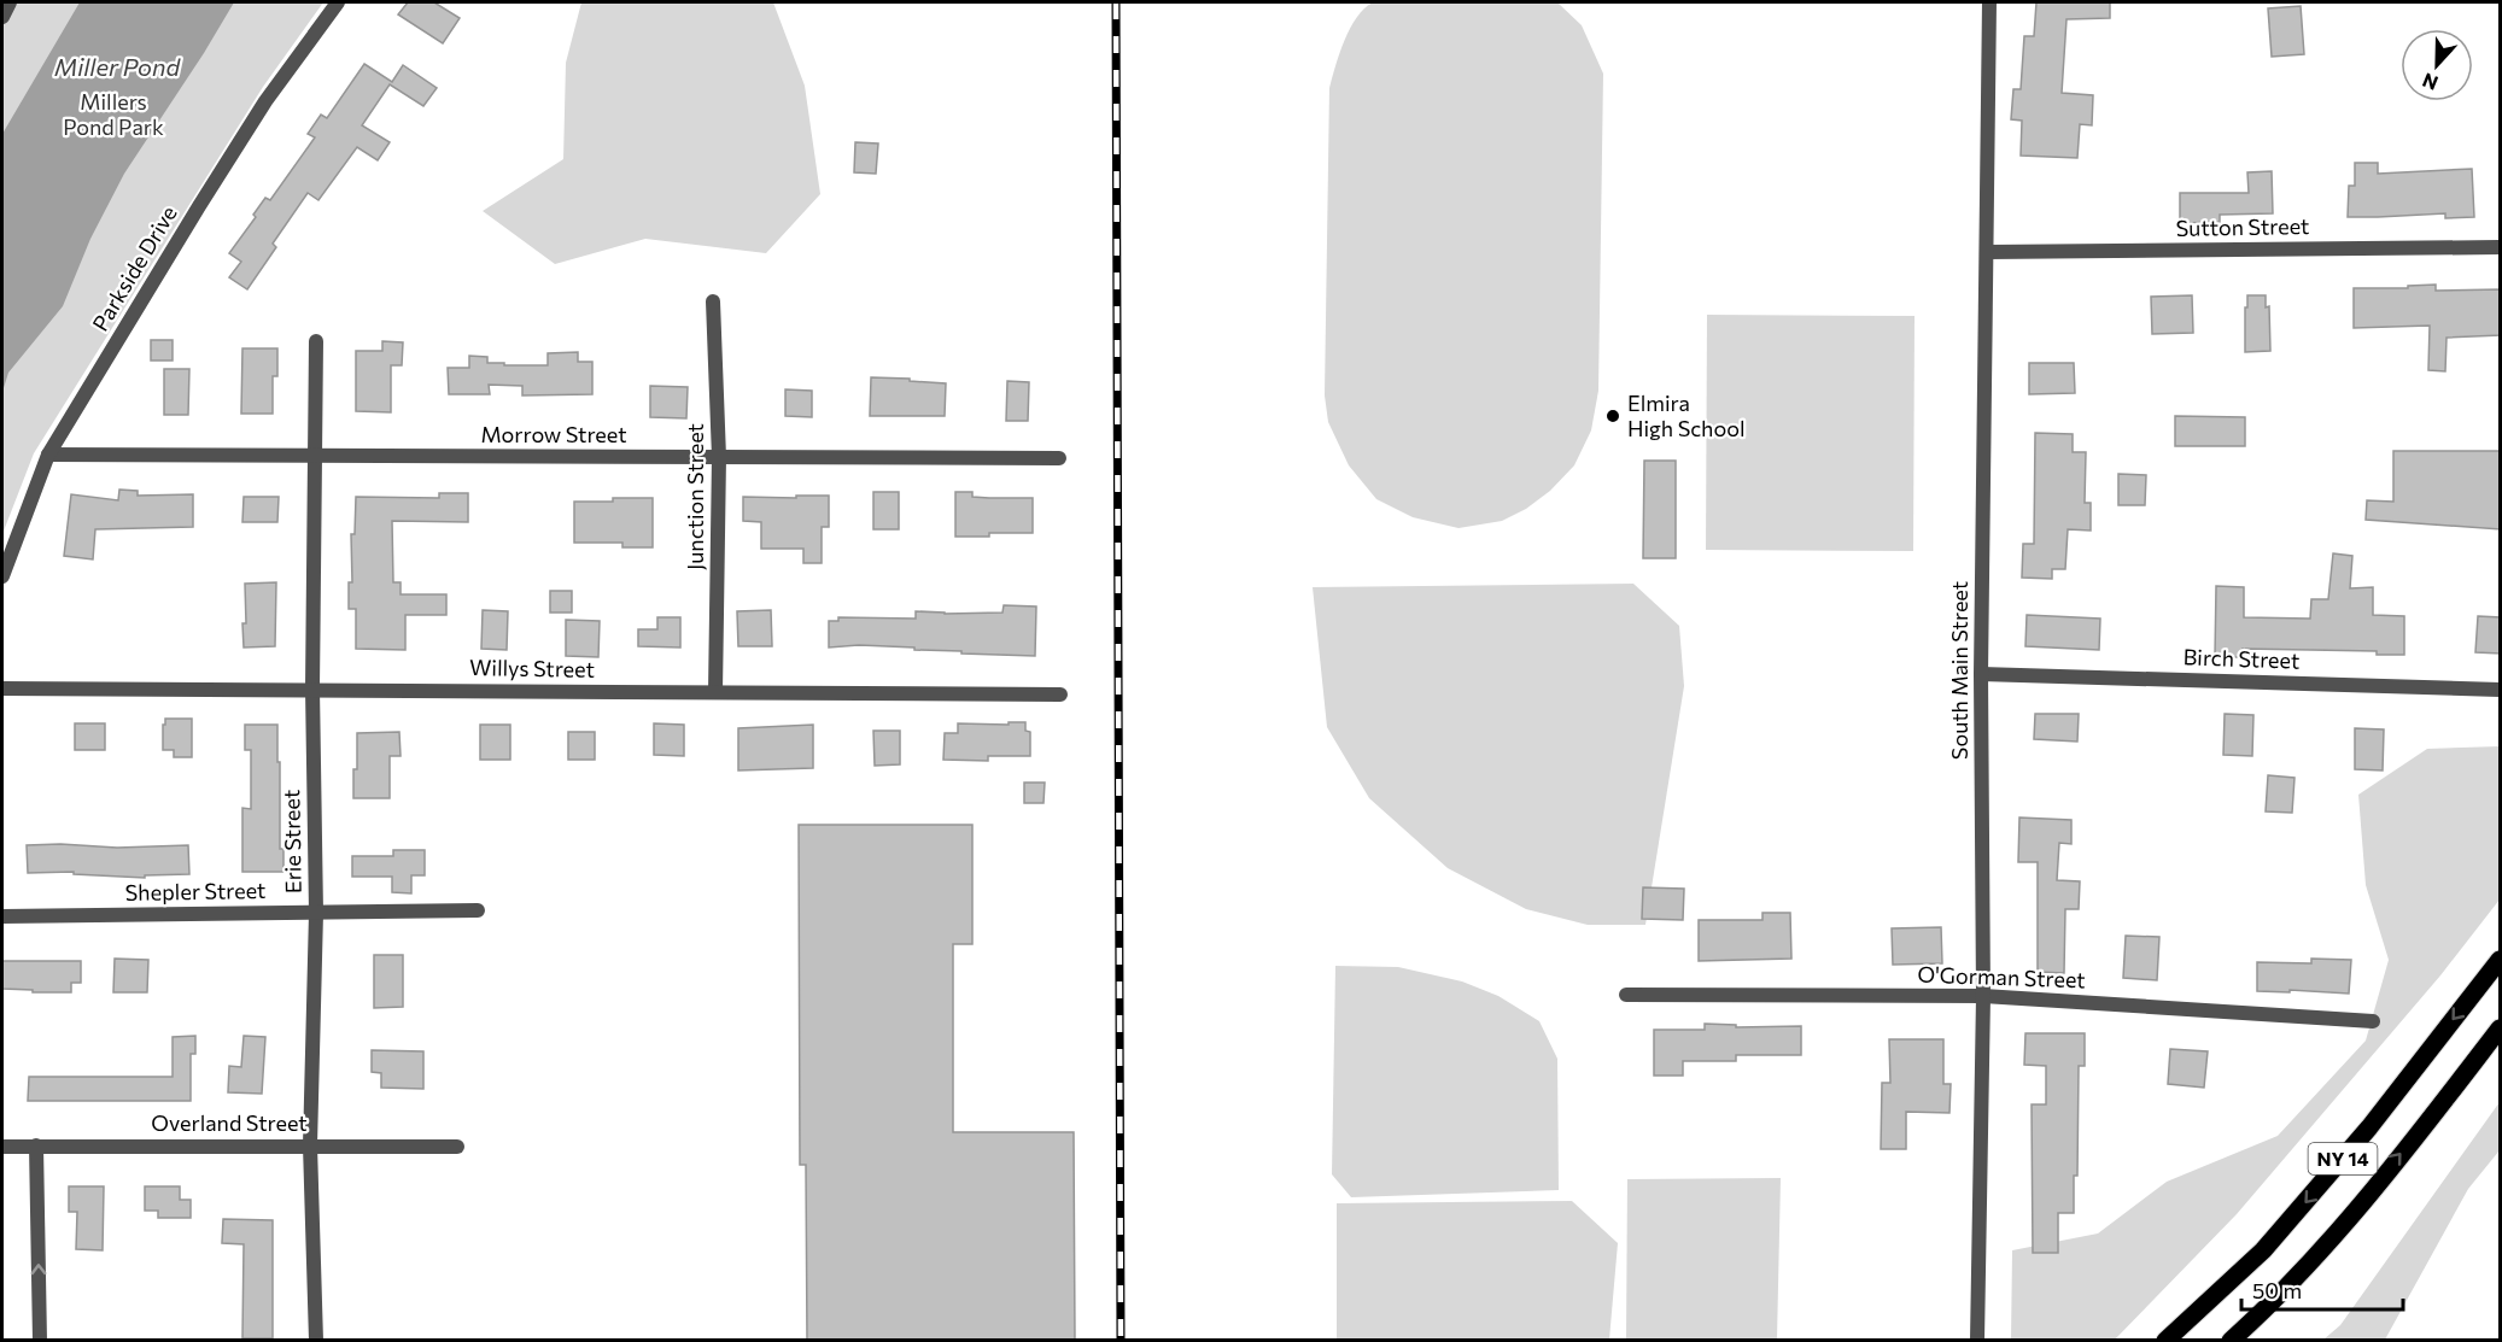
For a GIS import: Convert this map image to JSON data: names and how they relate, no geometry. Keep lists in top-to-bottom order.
{
  "streets": {
    "main road": ["NY 14"],
    "street": [
      "Sutton Street",
      "Parkside Drive",
      "Morrow Street",
      "Junction Street",
      "Birch Street",
      "Willys Street",
      "South Main Street",
      "Erie Street",
      "Shepler Street",
      "O'Gorman Street",
      "Overland Street"
    ]
  },
  "crossings": [
    ["Sutton Street", "South Main Street"],
    ["Parkside Drive", "Morrow Street"],
    ["Morrow Street", "Junction Street"],
    ["Morrow Street", "Erie Street"],
    ["Junction Street", "Willys Street"],
    ["Birch Street", "South Main Street"],
    ["Willys Street", "Erie Street"],
    ["South Main Street", "O'Gorman Street"],
    ["Erie Street", "Shepler Street"],
    ["Erie Street", "Overland Street"]
  ],
  "water": ["Miller Pond"],
  "parks": ["Millers Pond Park"],
  "places": ["Elmira High School"],
  "scale_bar": "50 m",
  "north": "bottom"
}
